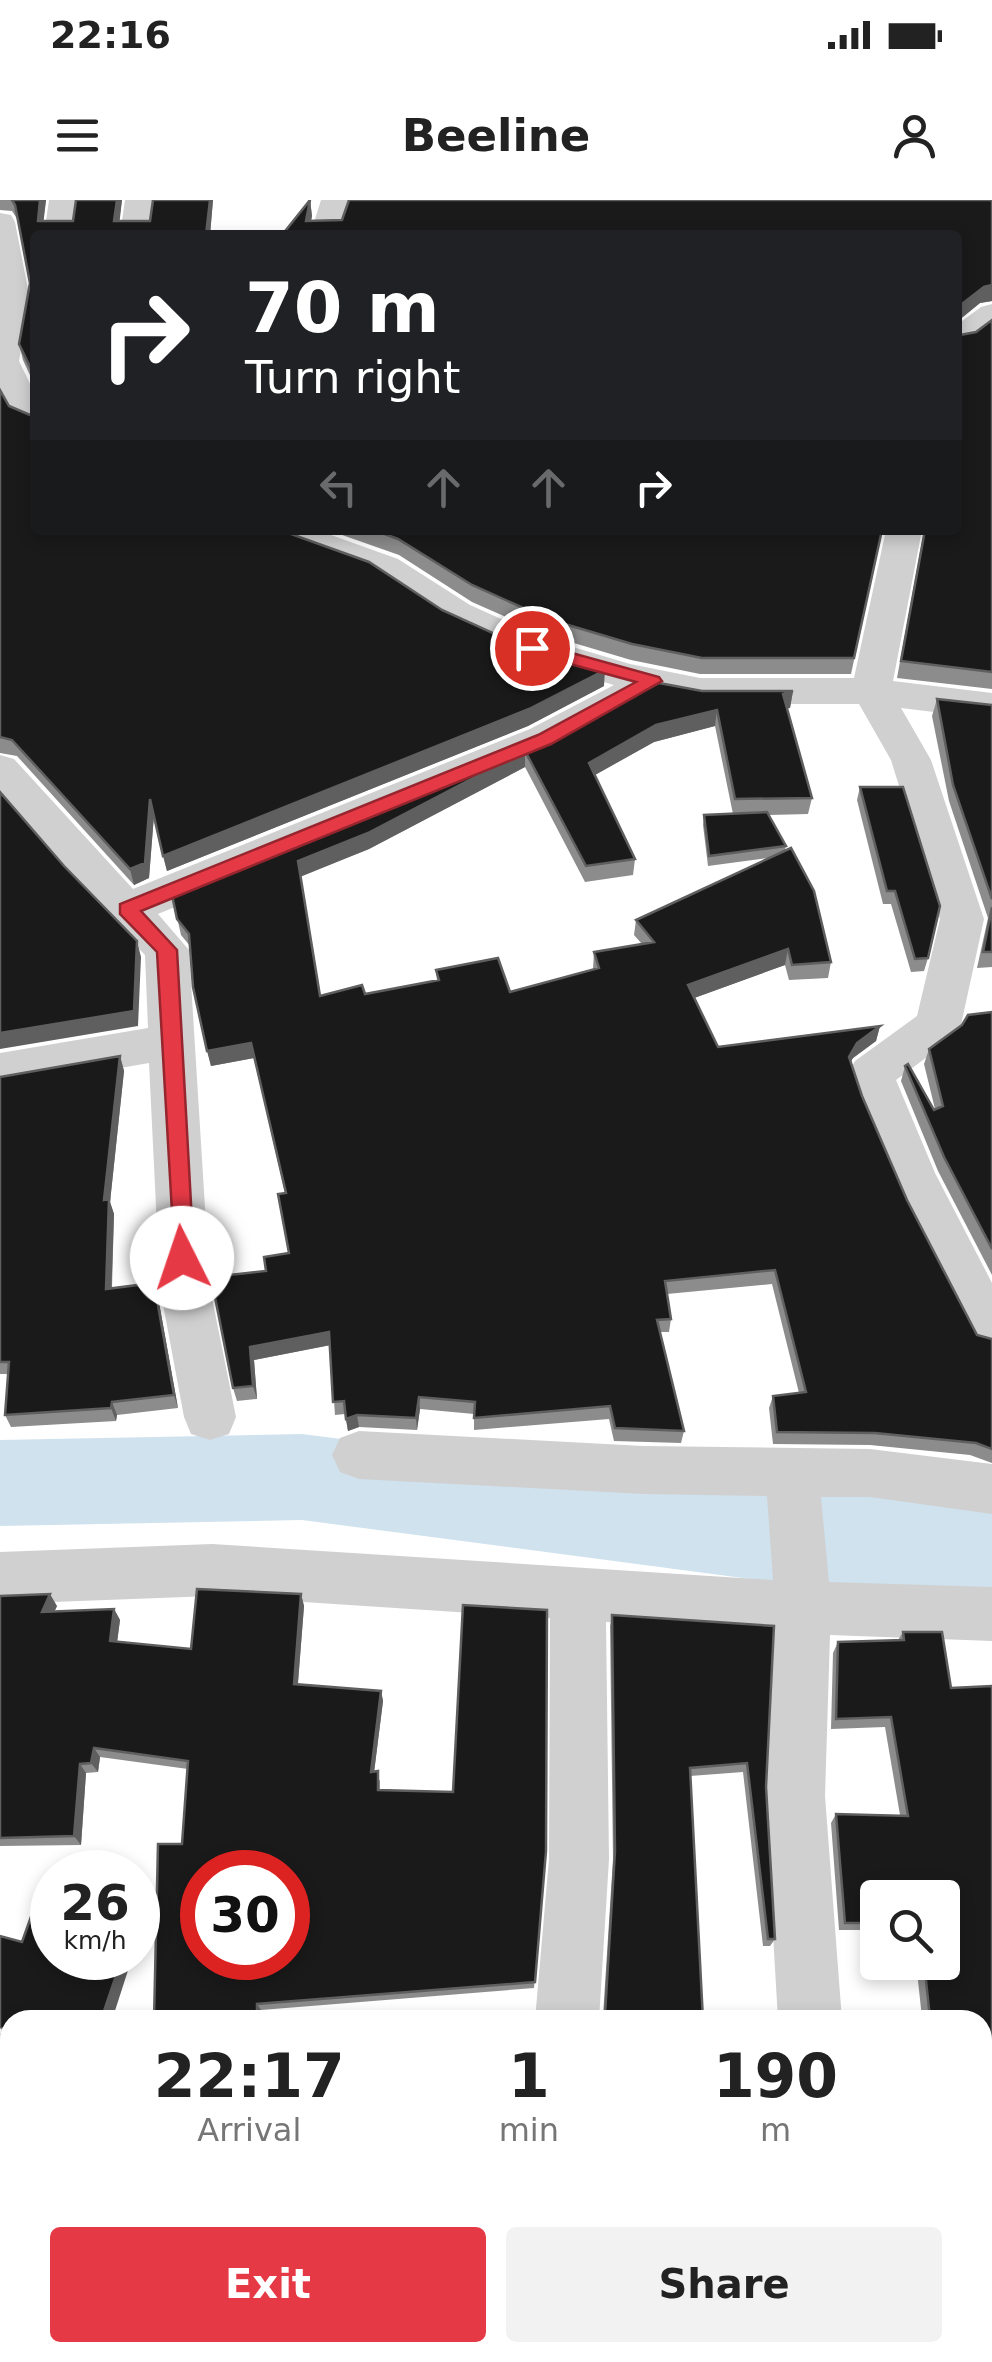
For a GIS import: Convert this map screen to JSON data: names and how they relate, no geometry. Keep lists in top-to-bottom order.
{
  "page": {
    "status": "22:16",
    "header": "Beeline",
    "turn": ["70 m", "Turn right"],
    "speed": "26 km/h",
    "limit": "30",
    "eta": [
      "22:17",
      "Arrival",
      "1",
      "min",
      "190",
      "m"
    ],
    "buttons": ["Exit", "Share"]
  }
}
